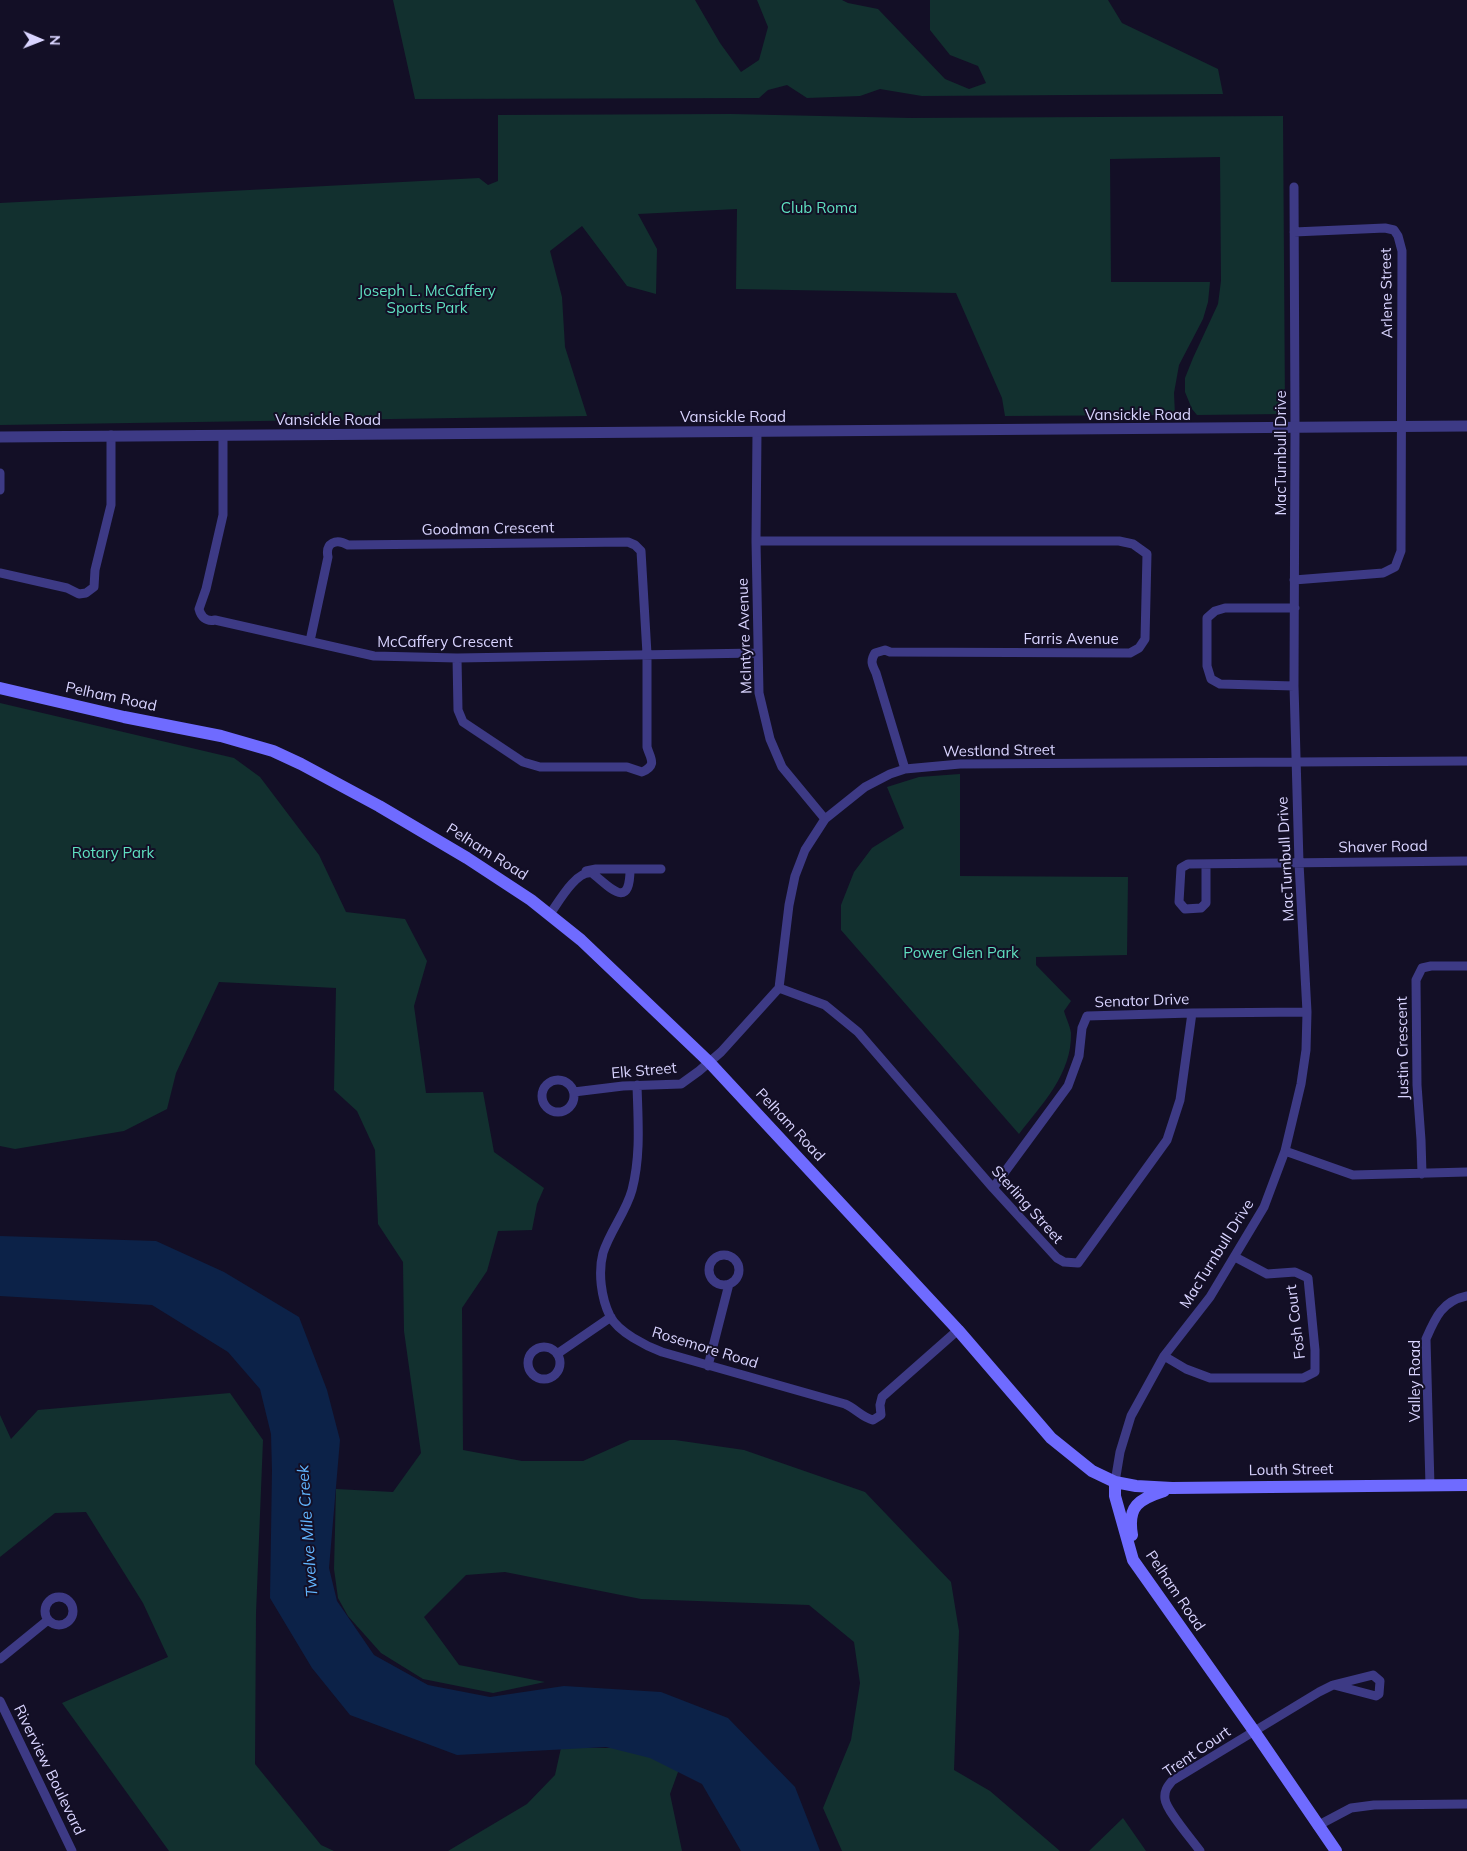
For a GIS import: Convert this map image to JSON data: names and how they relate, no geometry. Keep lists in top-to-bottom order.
{
  "streets": {
    "main road": ["Pelham Road", "Louth Street"],
    "street": [
      "Arlene Street",
      "Vansickle Road",
      "MacTurnbull Drive",
      "Goodman Crescent",
      "McIntyre Avenue",
      "Farris Avenue",
      "McCaffery Crescent",
      "Westland Street",
      "Shaver Road",
      "Senator Drive",
      "Justin Crescent",
      "Elk Street",
      "Sterling Street",
      "Fosh Court",
      "Rosemore Road",
      "Valley Road",
      "Trent Court",
      "Riverview Boulevard"
    ]
  },
  "crossings": [
    ["Arlene Street", "Vansickle Road"],
    ["Arlene Street", "MacTurnbull Drive"],
    ["Vansickle Road", "MacTurnbull Drive"],
    ["Vansickle Road", "McIntyre Avenue"],
    ["Vansickle Road", "McCaffery Crescent"],
    ["MacTurnbull Drive", "Pelham Road"],
    ["MacTurnbull Drive", "Westland Street"],
    ["MacTurnbull Drive", "Shaver Road"],
    ["MacTurnbull Drive", "Senator Drive"],
    ["MacTurnbull Drive", "Fosh Court"],
    ["MacTurnbull Drive", "Louth Street"],
    ["Goodman Crescent", "McCaffery Crescent"],
    ["McIntyre Avenue", "Farris Avenue"],
    ["McIntyre Avenue", "McCaffery Crescent"],
    ["McIntyre Avenue", "Westland Street"],
    ["Farris Avenue", "Westland Street"],
    ["Pelham Road", "Elk Street"],
    ["Pelham Road", "Rosemore Road"],
    ["Pelham Road", "Louth Street"],
    ["Pelham Road", "Trent Court"],
    ["Westland Street", "Sterling Street"],
    ["Senator Drive", "Sterling Street"],
    ["Valley Road", "Louth Street"]
  ],
  "water": ["Twelve Mile Creek"],
  "parks": [
    "Club Roma",
    "Joseph L. McCaffery Sports Park",
    "Rotary Park",
    "Power Glen Park"
  ],
  "north": "right"
}
